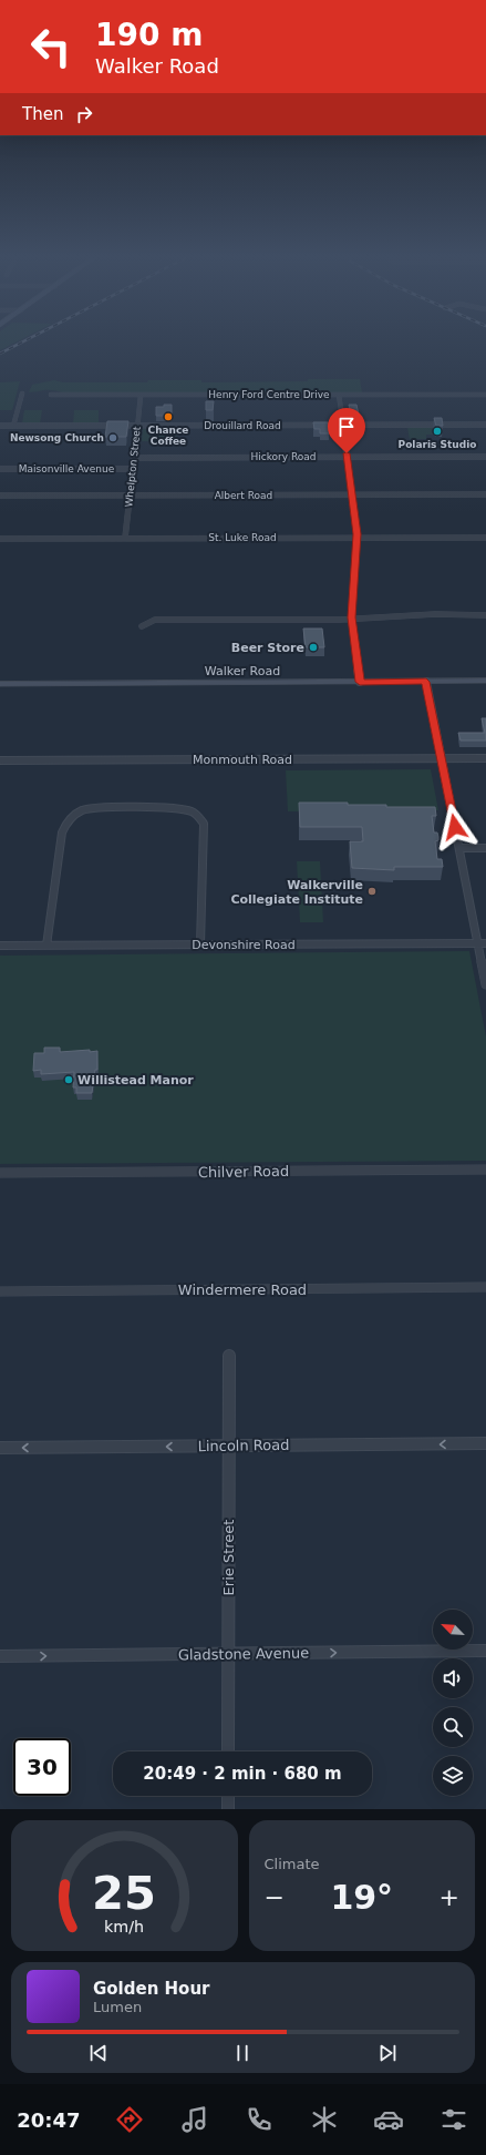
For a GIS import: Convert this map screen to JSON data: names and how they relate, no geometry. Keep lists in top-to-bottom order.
{
  "streets": {
    "main road": ["Walker Road"],
    "street": [
      "Henry Ford Centre Drive",
      "Drouillard Road",
      "Hickory Road",
      "Whelpton Street",
      "Maisonville Avenue",
      "Albert Road",
      "St. Luke Road",
      "Monmouth Road",
      "Devonshire Road",
      "Chilver Road",
      "Windermere Road",
      "Lincoln Road",
      "Erie Street",
      "Gladstone Avenue"
    ]
  },
  "crossings": [
    ["Henry Ford Centre Drive", "Whelpton Street"],
    ["Drouillard Road", "Whelpton Street"],
    ["Hickory Road", "Whelpton Street"],
    ["Whelpton Street", "Maisonville Avenue"],
    ["Whelpton Street", "Albert Road"],
    ["Whelpton Street", "St. Luke Road"],
    ["Lincoln Road", "Erie Street"],
    ["Erie Street", "Gladstone Avenue"]
  ],
  "one_way": ["Lincoln Road", "Gladstone Avenue"],
  "places": [
    "Chance Coffee",
    "Polaris Studio",
    "Newsong Church",
    "Beer Store",
    "Walkerville Collegiate Institute",
    "Willistead Manor"
  ],
  "north": "top left",
  "page": {
    "turn": ["190 m", "Walker Road"],
    "then": "Then",
    "limit": "30",
    "trip": "20:49 · 2 min · 680 m",
    "tile": "Climate",
    "heat": ["−", "19°", "+"],
    "song": ["Golden Hour", "Lumen"],
    "tabs": "20:47",
    "gauge": ["25", "km/h"]
  }
}
